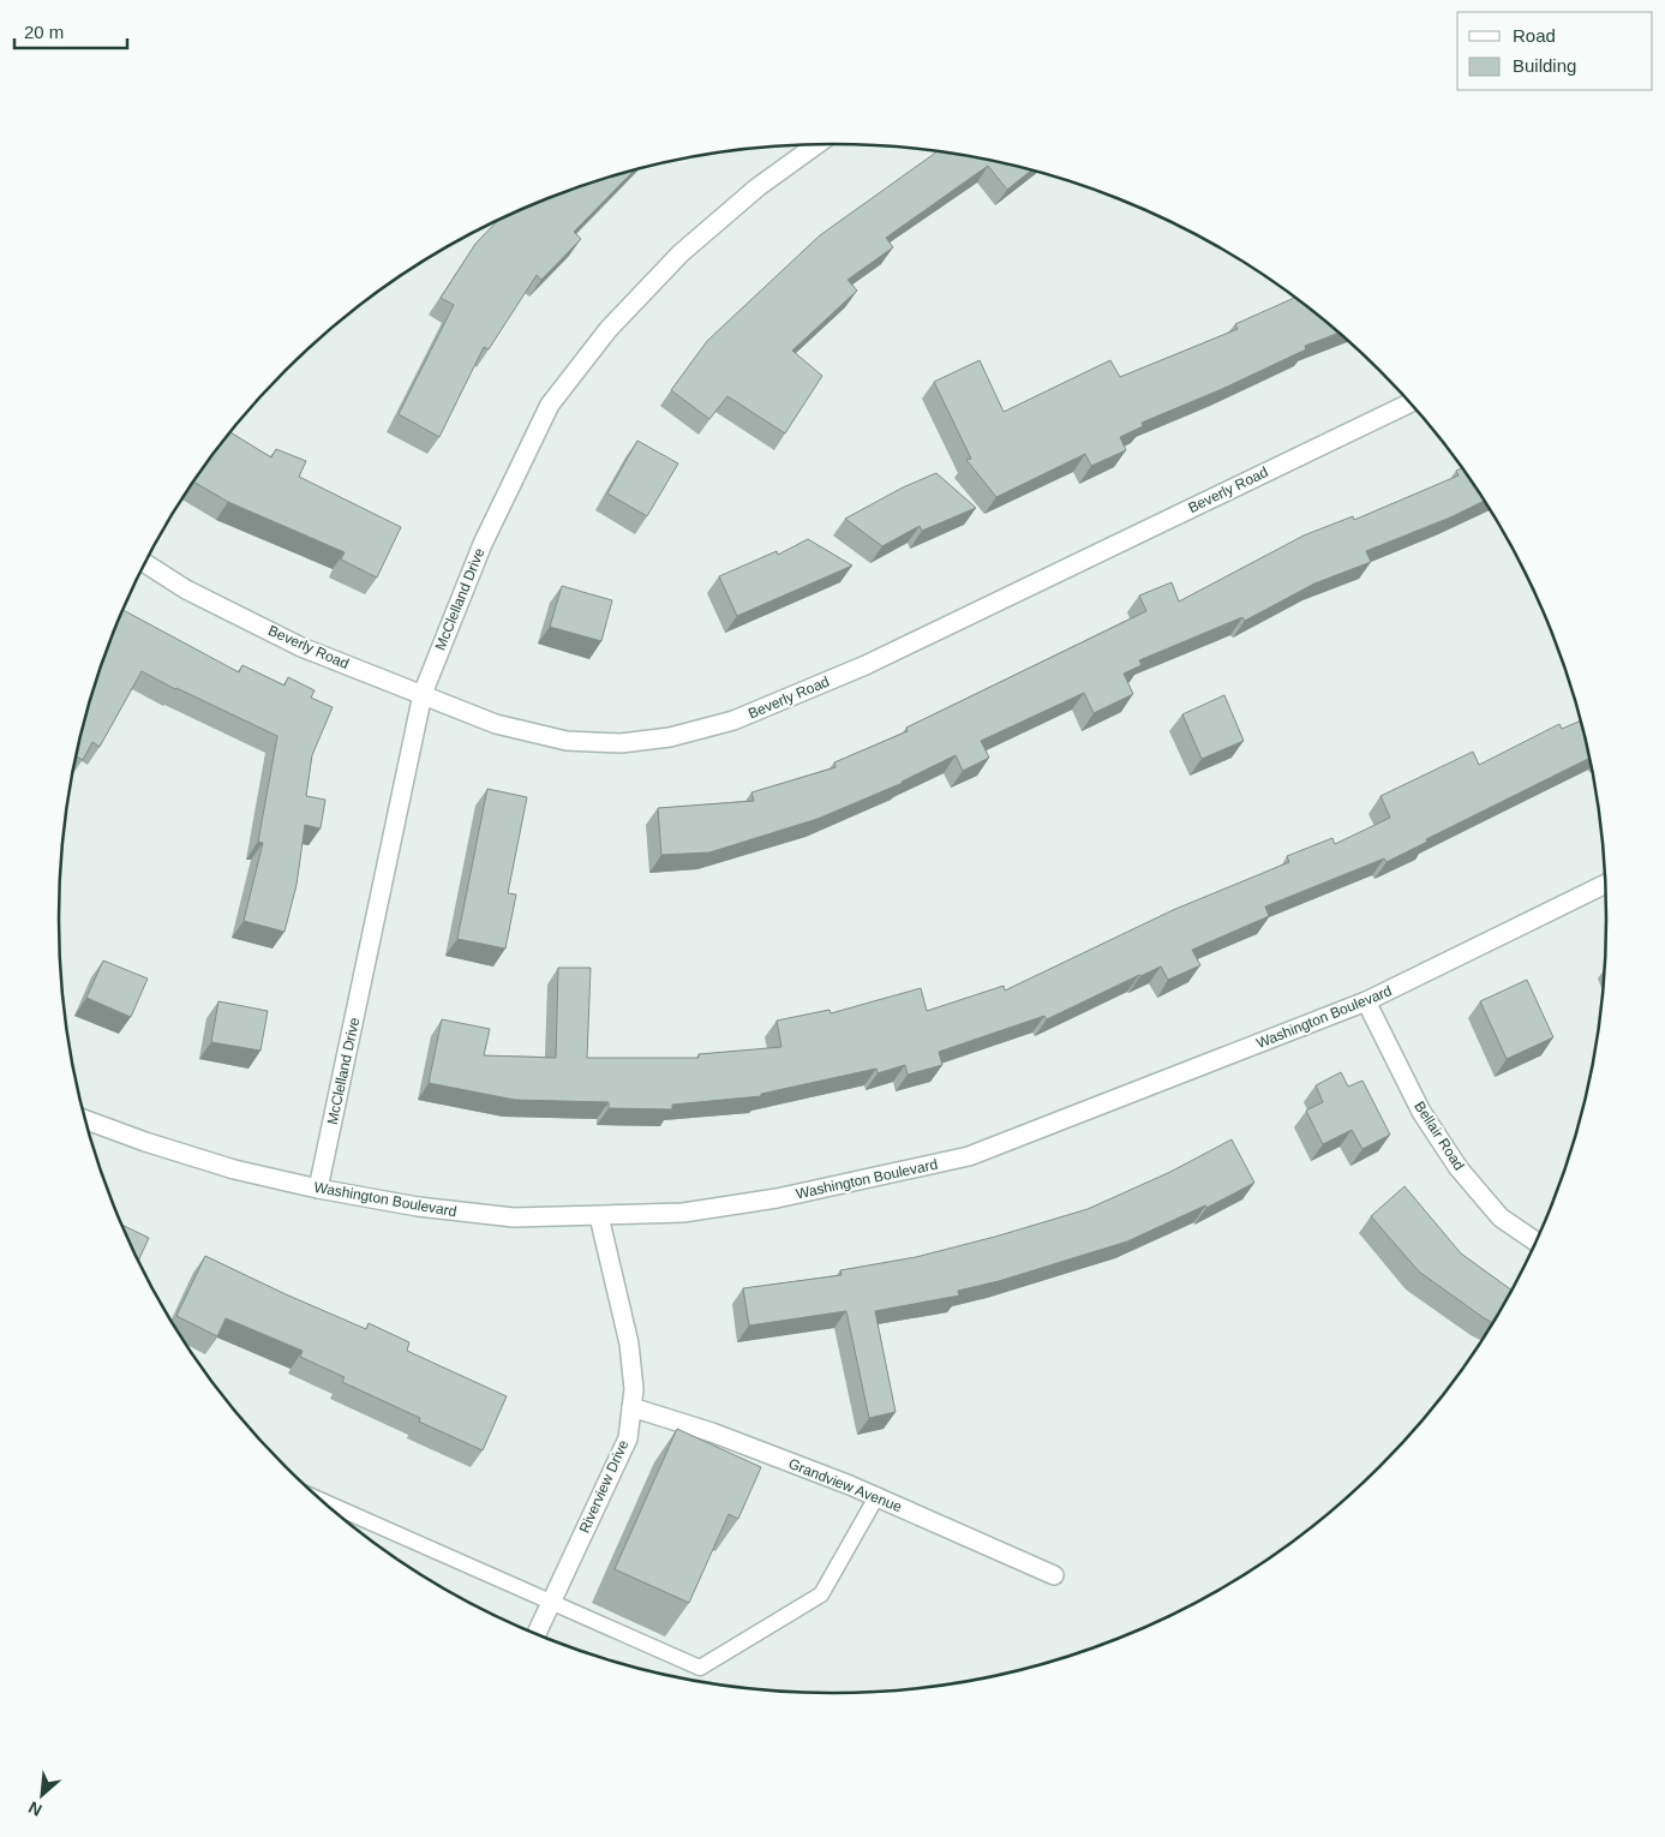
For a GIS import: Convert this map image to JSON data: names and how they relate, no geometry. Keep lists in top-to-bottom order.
{
  "streets": {
    "street": [
      "Beverly Road",
      "McClelland Drive",
      "Washington Boulevard",
      "Bellair Road",
      "Grandview Avenue",
      "Riverview Drive"
    ]
  },
  "crossings": [
    ["Beverly Road", "McClelland Drive"],
    ["McClelland Drive", "Washington Boulevard"],
    ["Washington Boulevard", "Bellair Road"],
    ["Washington Boulevard", "Riverview Drive"],
    ["Grandview Avenue", "Riverview Drive"]
  ],
  "legend": ["Road", "Building"],
  "scale_bar": "20 m",
  "north": "bottom left"
}
